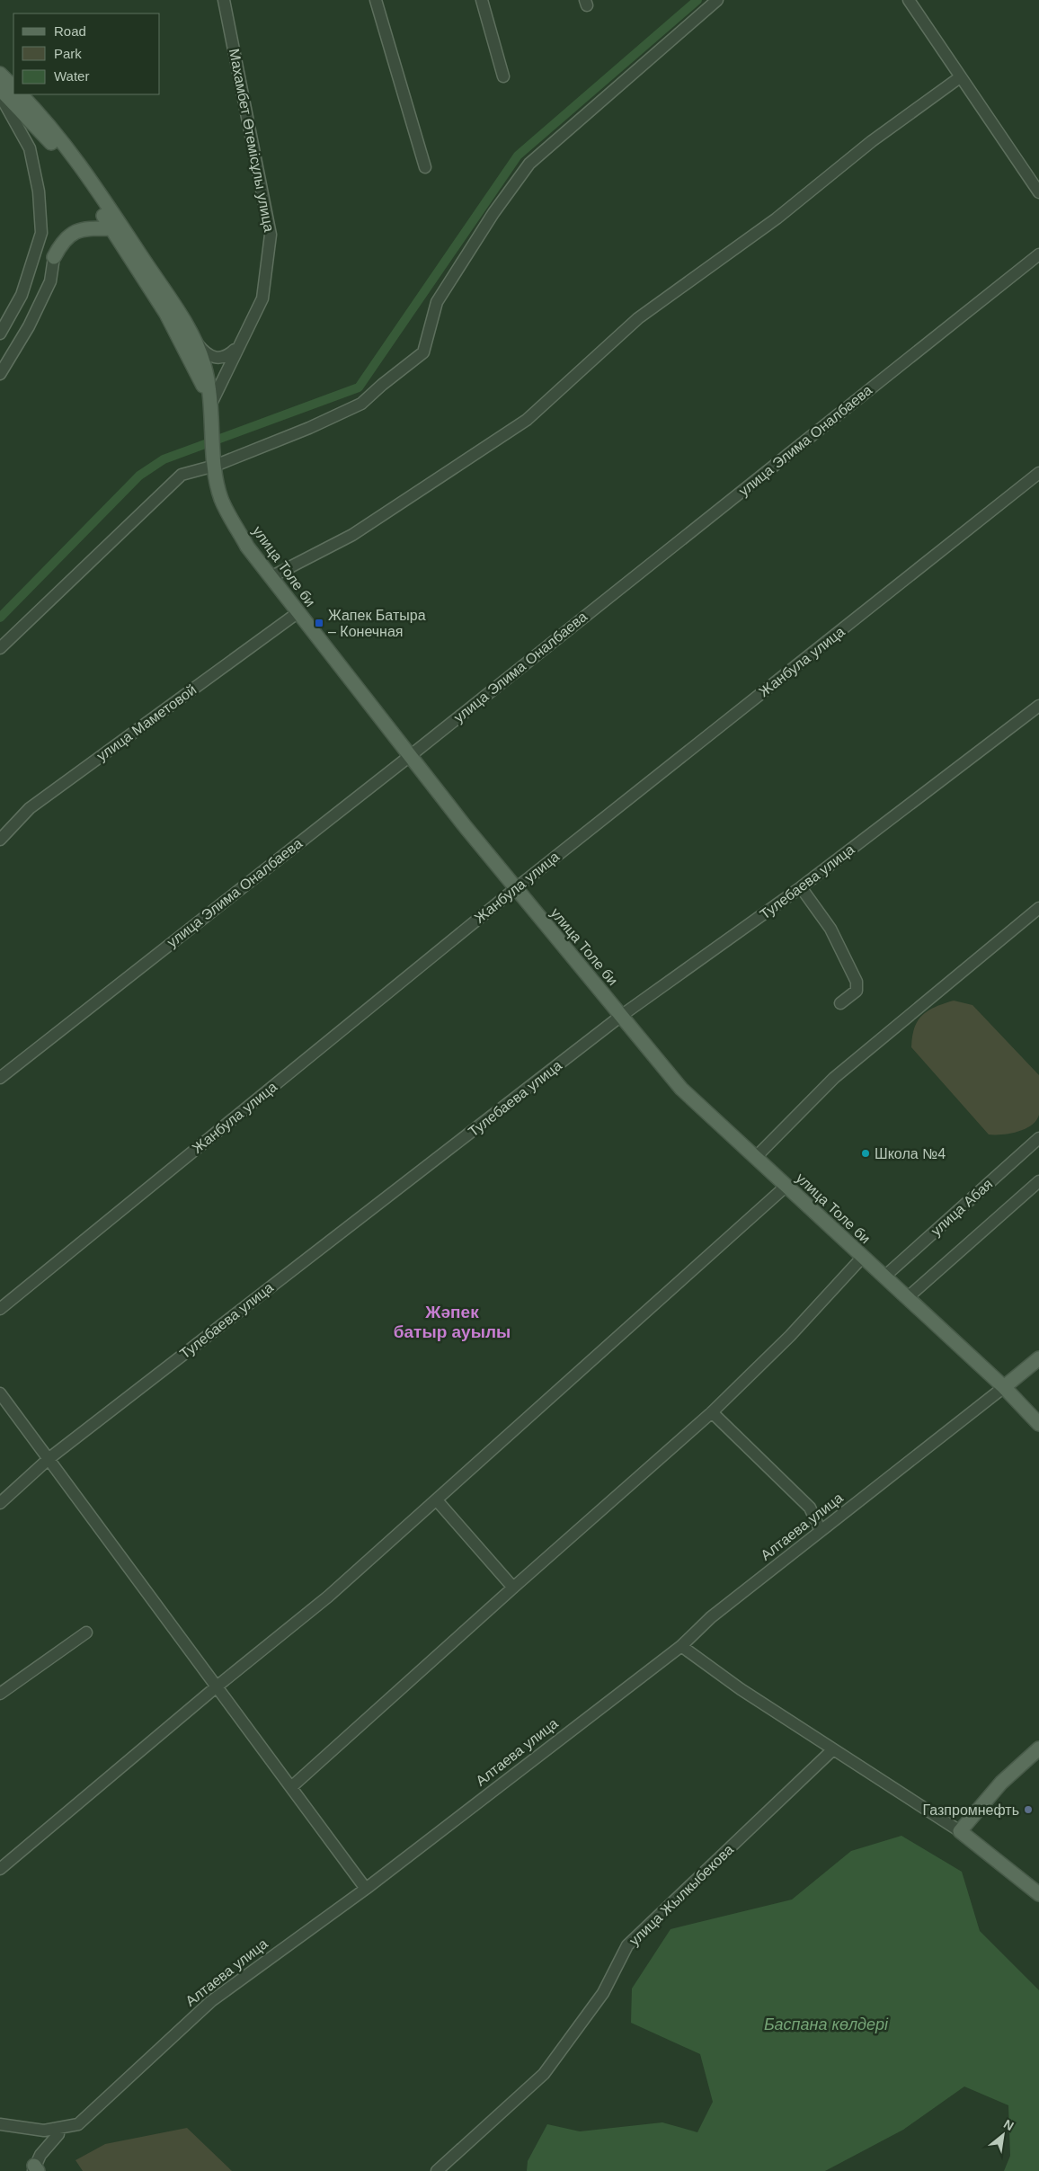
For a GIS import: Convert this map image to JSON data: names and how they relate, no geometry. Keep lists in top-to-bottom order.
{
  "streets": {
    "main road": ["улица Толе би", "Алтаева улица"],
    "street": [
      "Махамбет Өтемісұлы улица",
      "улица Элима Оналбаева",
      "Жанбула улица",
      "улица Маметовой",
      "Тулебаева улица",
      "улица Абая",
      "улица Жылкыбекова"
    ]
  },
  "crossings": [
    ["Махамбет Өтемісұлы улица", "улица Толе би"],
    ["улица Элима Оналбаева", "улица Толе би"],
    ["улица Толе би", "Жанбула улица"],
    ["улица Толе би", "улица Маметовой"],
    ["улица Толе би", "Тулебаева улица"],
    ["улица Толе би", "улица Абая"],
    ["улица Толе би", "Алтаева улица"]
  ],
  "districts": ["Жәпек батыр ауылы"],
  "water": ["Баспана көлдері"],
  "places": {
    "transit": ["Жапек Батыра – Конечная"],
    "other": ["Школа №4", "Газпромнефть"]
  },
  "legend": ["Road", "Park", "Water"],
  "north": "top right"
}
